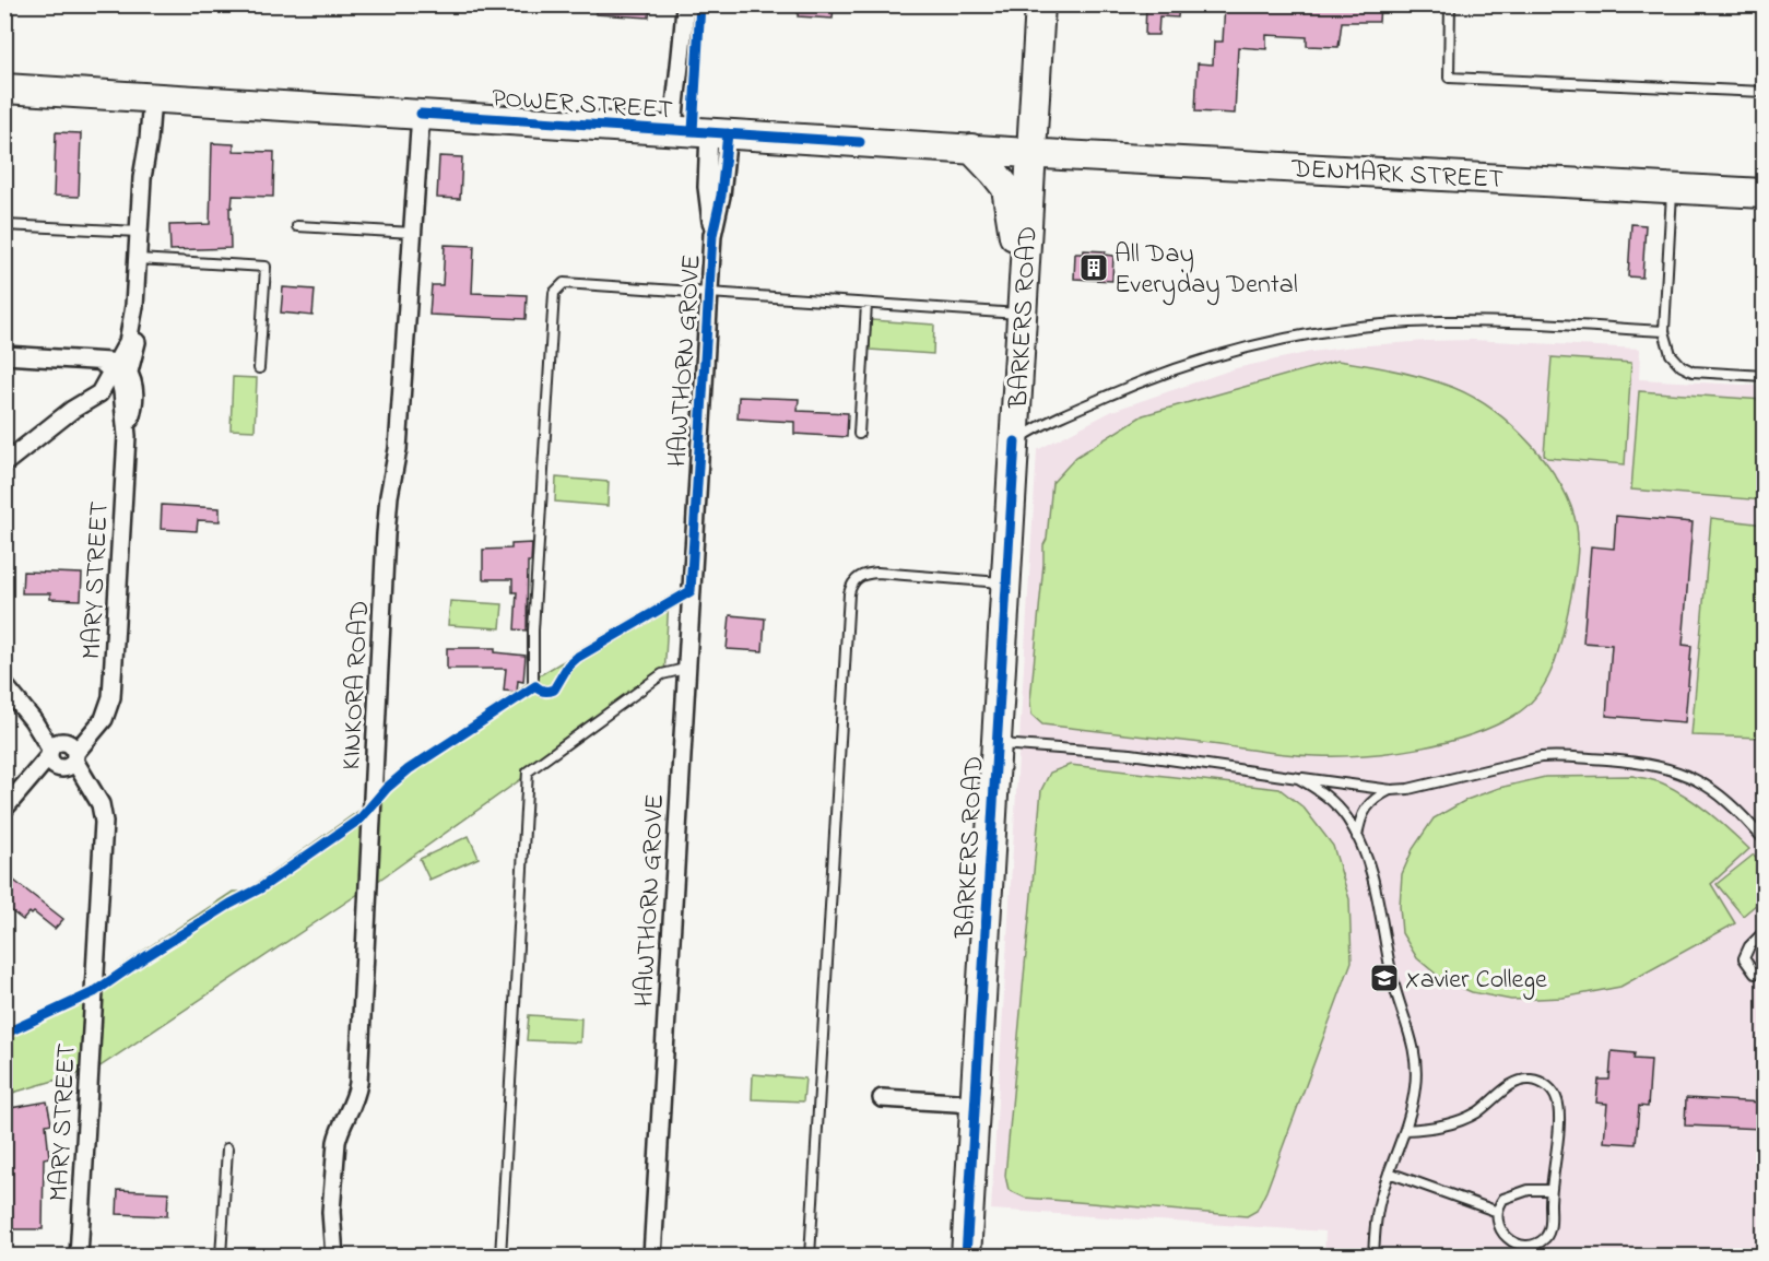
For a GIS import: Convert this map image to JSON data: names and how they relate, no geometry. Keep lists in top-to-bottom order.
{
  "streets": {
    "main road": ["POWER STREET", "DENMARK STREET", "BARKERS ROAD"],
    "street": ["HAWTHORN GROVE", "MARY STREET", "KINKORA ROAD"]
  },
  "crossings": [
    ["POWER STREET", "DENMARK STREET"],
    ["POWER STREET", "BARKERS ROAD"],
    ["POWER STREET", "HAWTHORN GROVE"],
    ["POWER STREET", "KINKORA ROAD"],
    ["DENMARK STREET", "BARKERS ROAD"]
  ],
  "places": {
    "building": ["All Day Everyday Dental"],
    "school or university": ["Xavier College"]
  }
}
